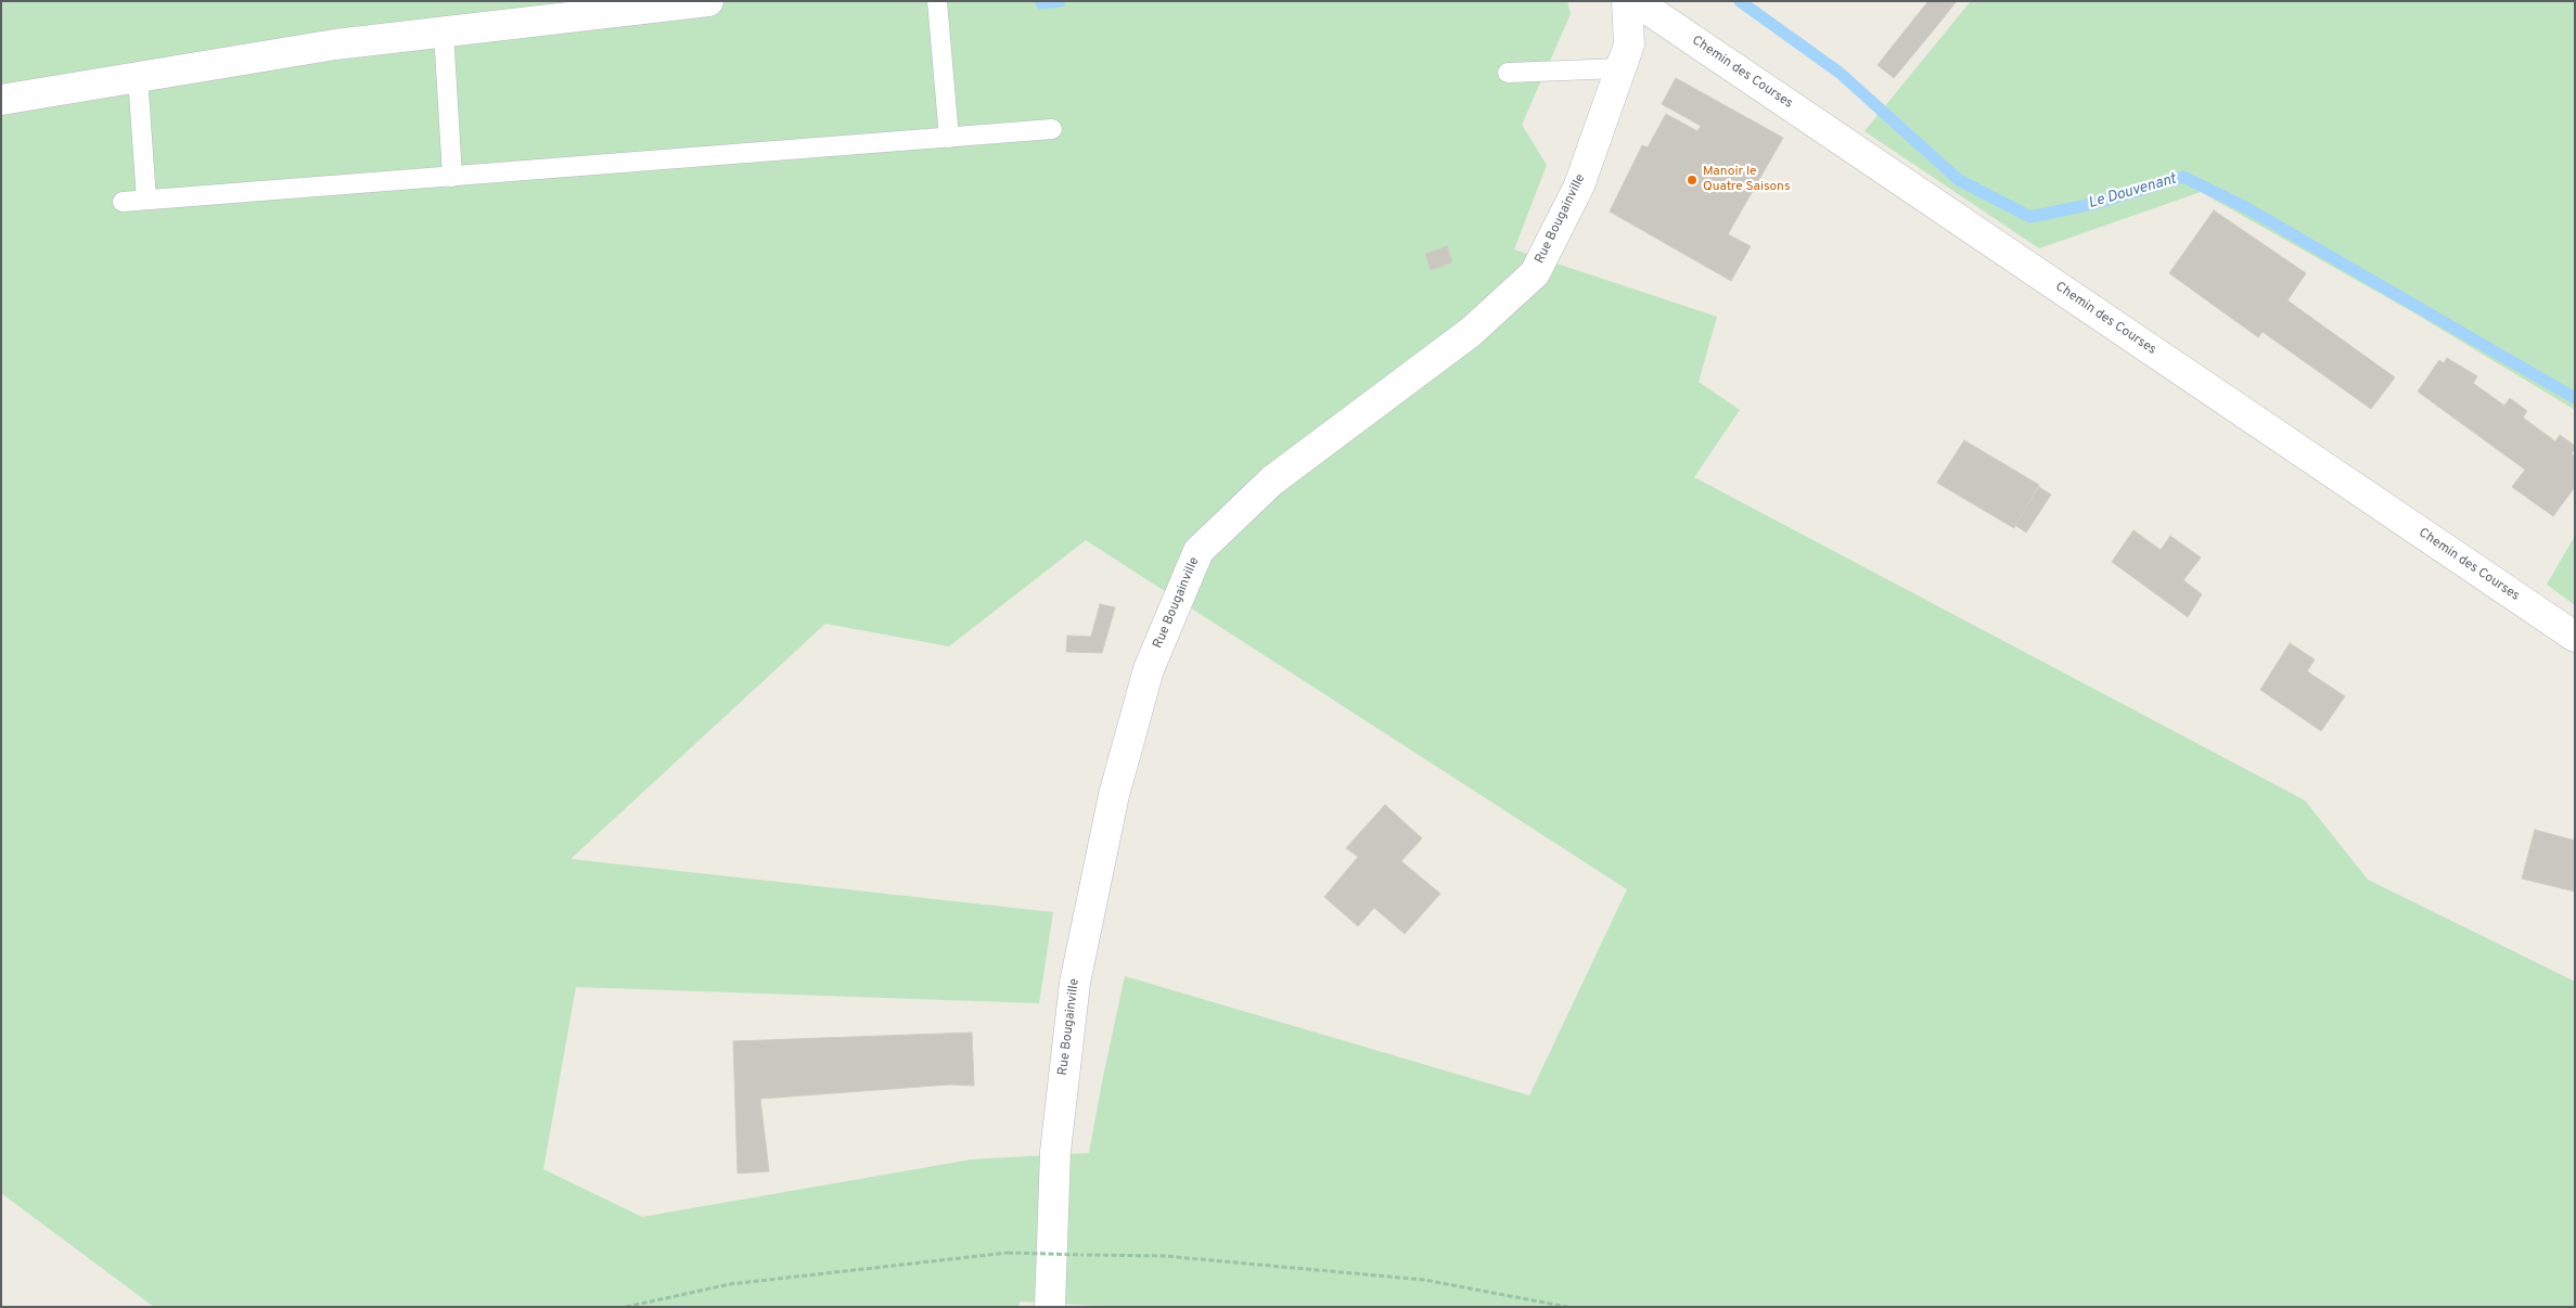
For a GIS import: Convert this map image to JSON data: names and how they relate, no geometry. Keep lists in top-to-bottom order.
{
  "streets": {
    "street": ["Chemin des Courses", "Rue Bougainville"]
  },
  "water": ["Le Douvenant"],
  "places": ["Manoir le Quatre Saisons"]
}
